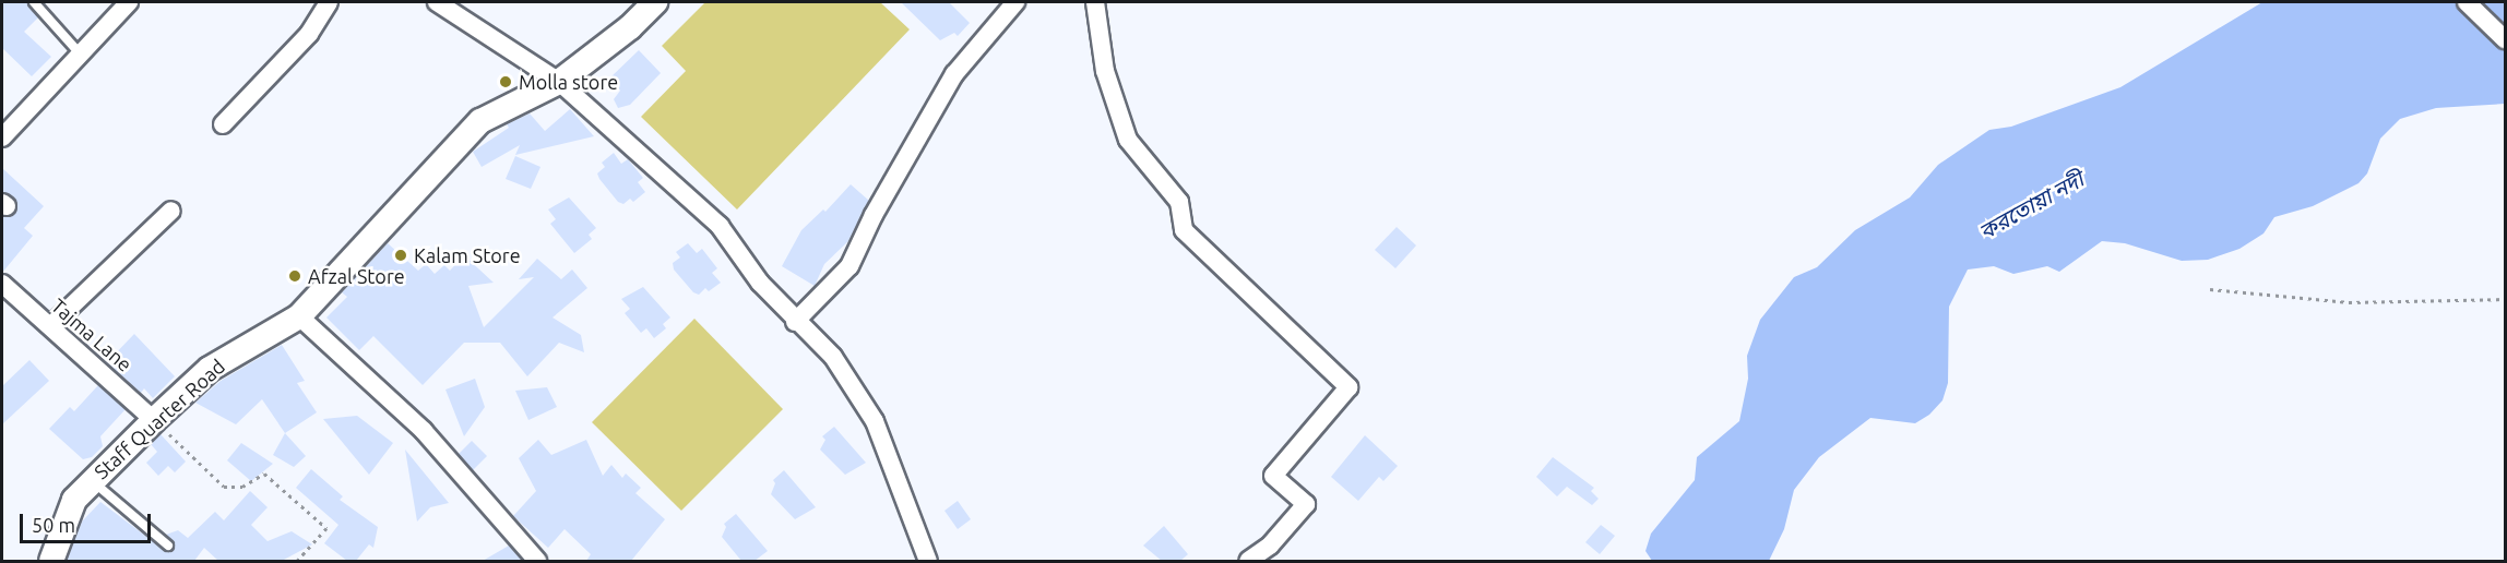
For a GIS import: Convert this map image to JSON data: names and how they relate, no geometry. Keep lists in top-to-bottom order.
{
  "streets": {
    "street": ["Tajma Lane", "Staff Quarter Road"]
  },
  "crossings": [
    ["Tajma Lane", "Staff Quarter Road"]
  ],
  "water": ["করতোয়া নদী"],
  "places": ["Molla store", "Kalam Store", "Afzal Store"],
  "scale_bar": "50 m"
}
